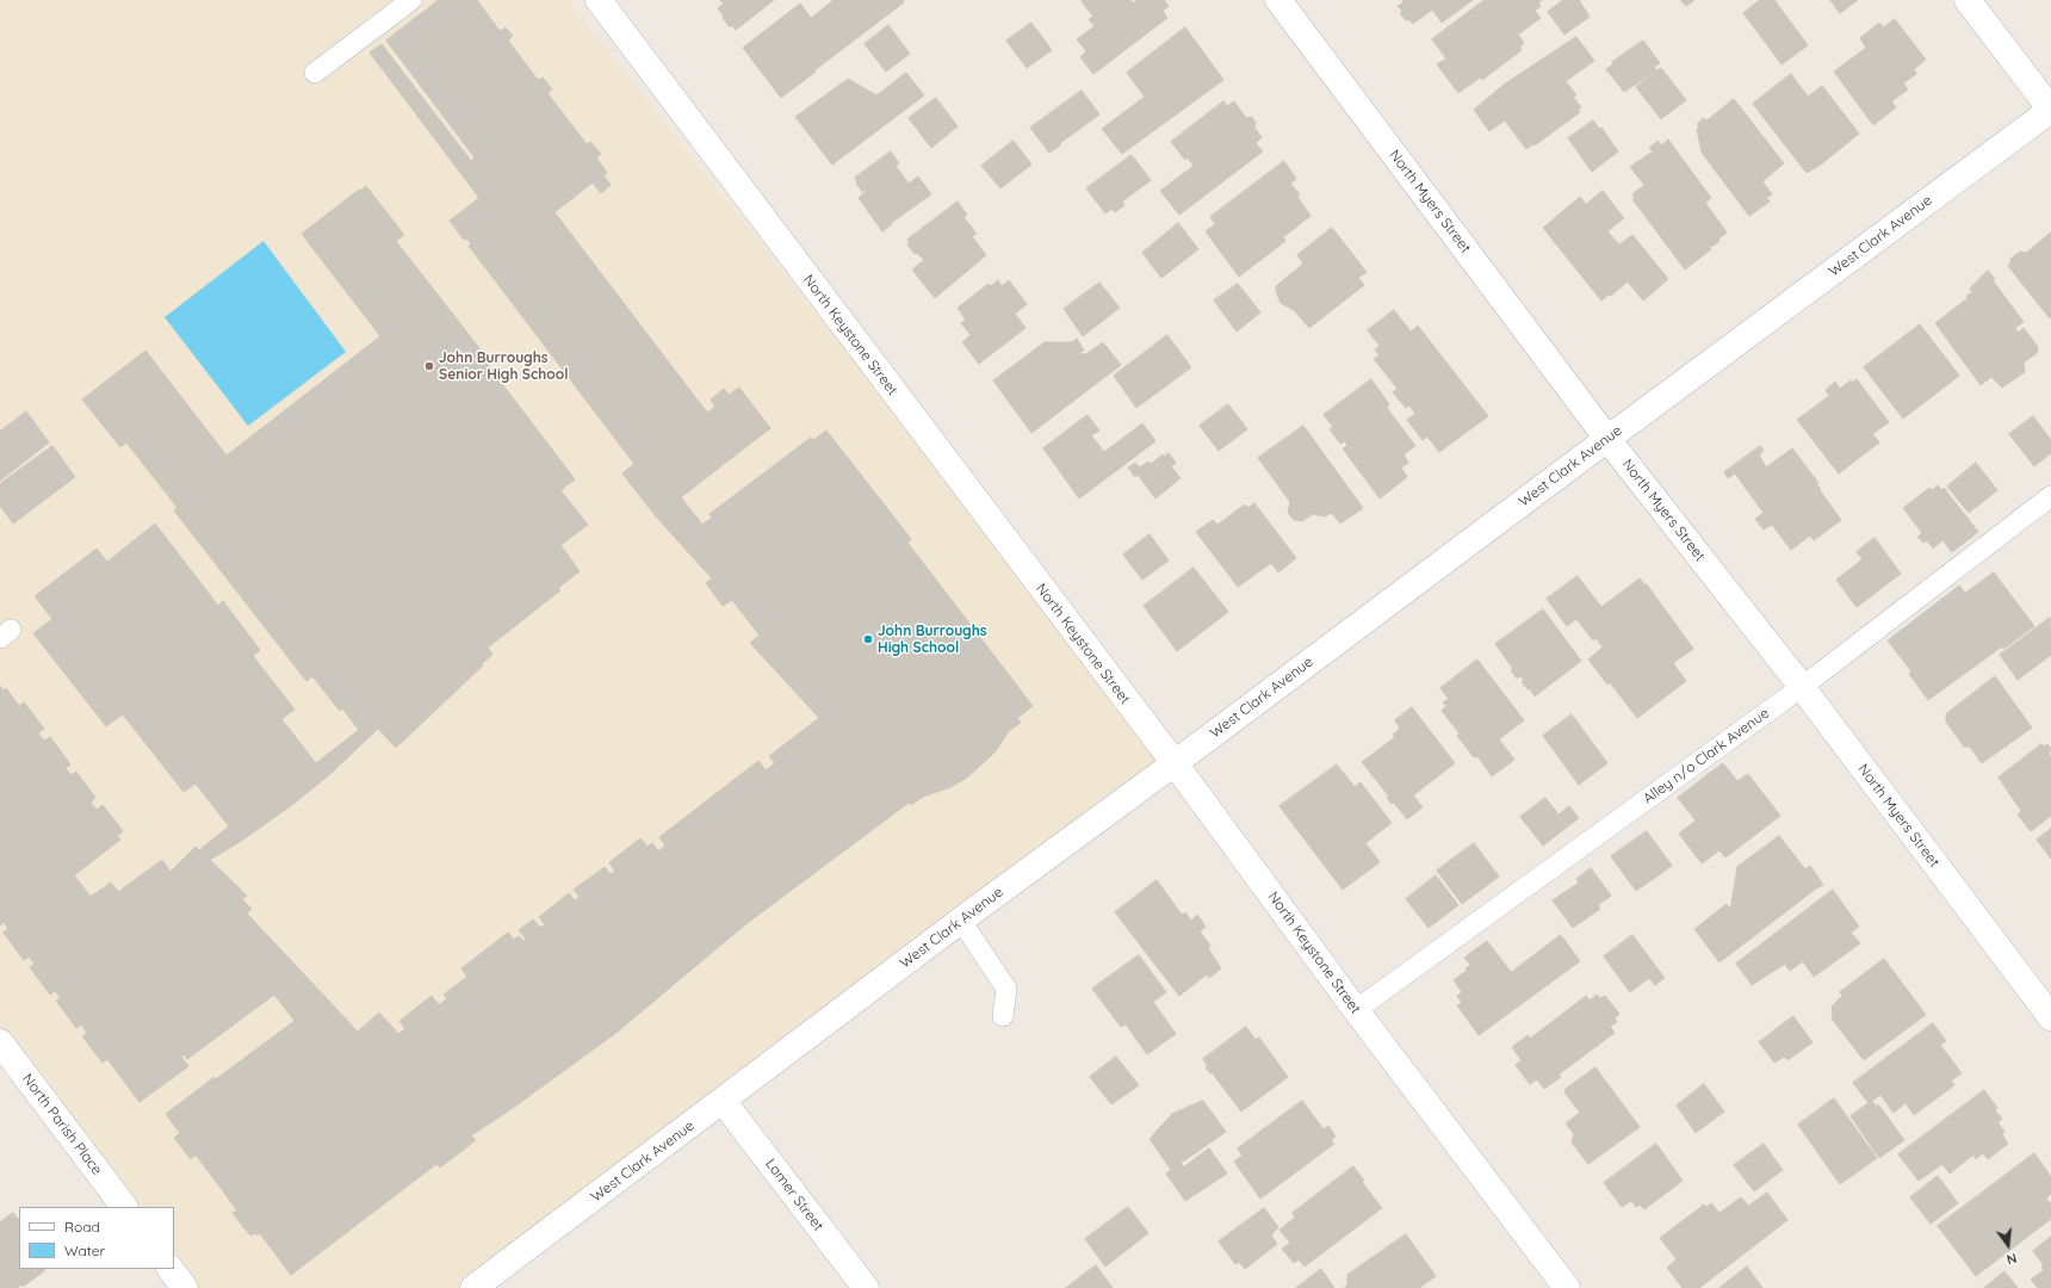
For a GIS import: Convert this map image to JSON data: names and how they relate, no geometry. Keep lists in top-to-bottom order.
{
  "streets": {
    "street": [
      "North Myers Street",
      "West Clark Avenue",
      "North Keystone Street",
      "North Parish Place",
      "Lamer Street"
    ],
    "lane": ["Alley n/o Clark Avenue"]
  },
  "crossings": [
    ["North Myers Street", "West Clark Avenue"],
    ["North Myers Street", "Alley n/o Clark Avenue"],
    ["West Clark Avenue", "North Keystone Street"],
    ["West Clark Avenue", "Lamer Street"],
    ["North Keystone Street", "Alley n/o Clark Avenue"]
  ],
  "places": ["John Burroughs Senior High School", "John Burroughs High School"],
  "legend": ["Road", "Water"],
  "north": "bottom"
}
